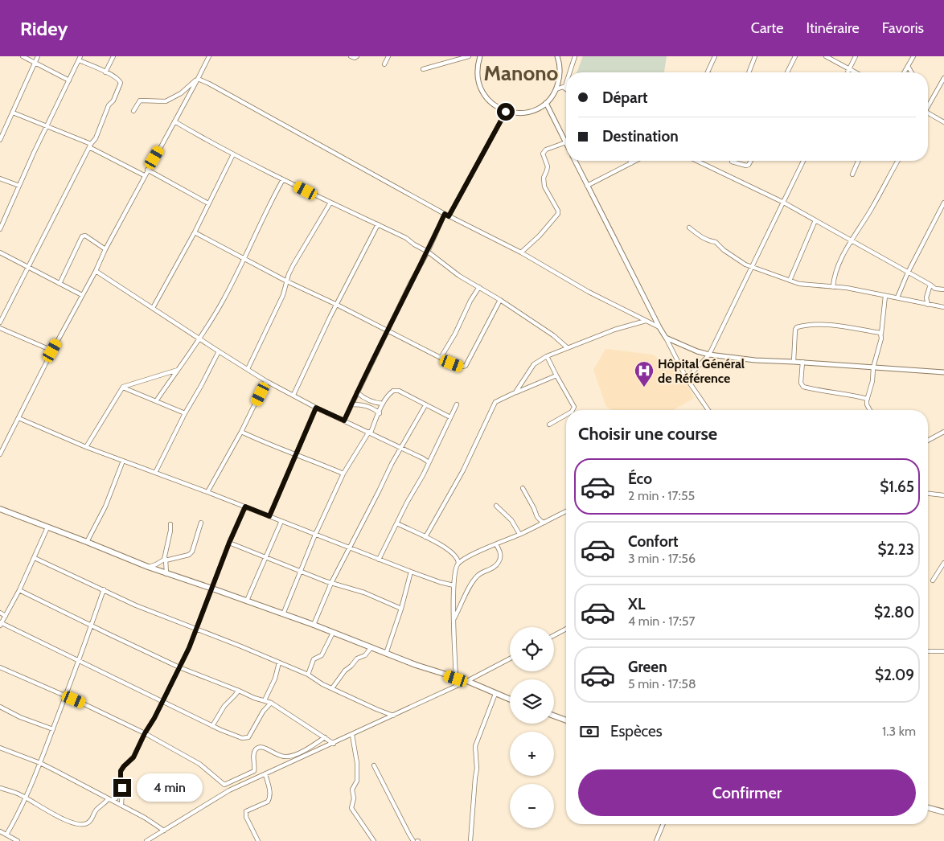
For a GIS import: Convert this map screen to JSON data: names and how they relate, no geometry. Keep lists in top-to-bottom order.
{
  "districts": ["Manono"],
  "places": {
    "hospital": ["Hôpital Général de Référence"]
  },
  "page": {
    "header": "Ridey",
    "nav": ["Carte", "Itinéraire", "Favoris"],
    "banner": ["Départ", "Destination"],
    "heading": "Choisir une course",
    "list": [
      {
        "name": "Éco",
        "note": "2 min · 17:55",
        "value": "$1.65"
      },
      {
        "name": "Confort",
        "note": "3 min · 17:56",
        "value": "$2.23"
      },
      {
        "name": "XL",
        "note": "4 min · 17:57",
        "value": "$2.80"
      },
      {
        "name": "Green",
        "note": "5 min · 17:58",
        "value": "$2.09"
      }
    ],
    "map_buttons": ["+", "−"],
    "pay": ["Espèces", "1.3 km"],
    "buttons": "Confirmer",
    "bubble": "4 min"
  }
}
